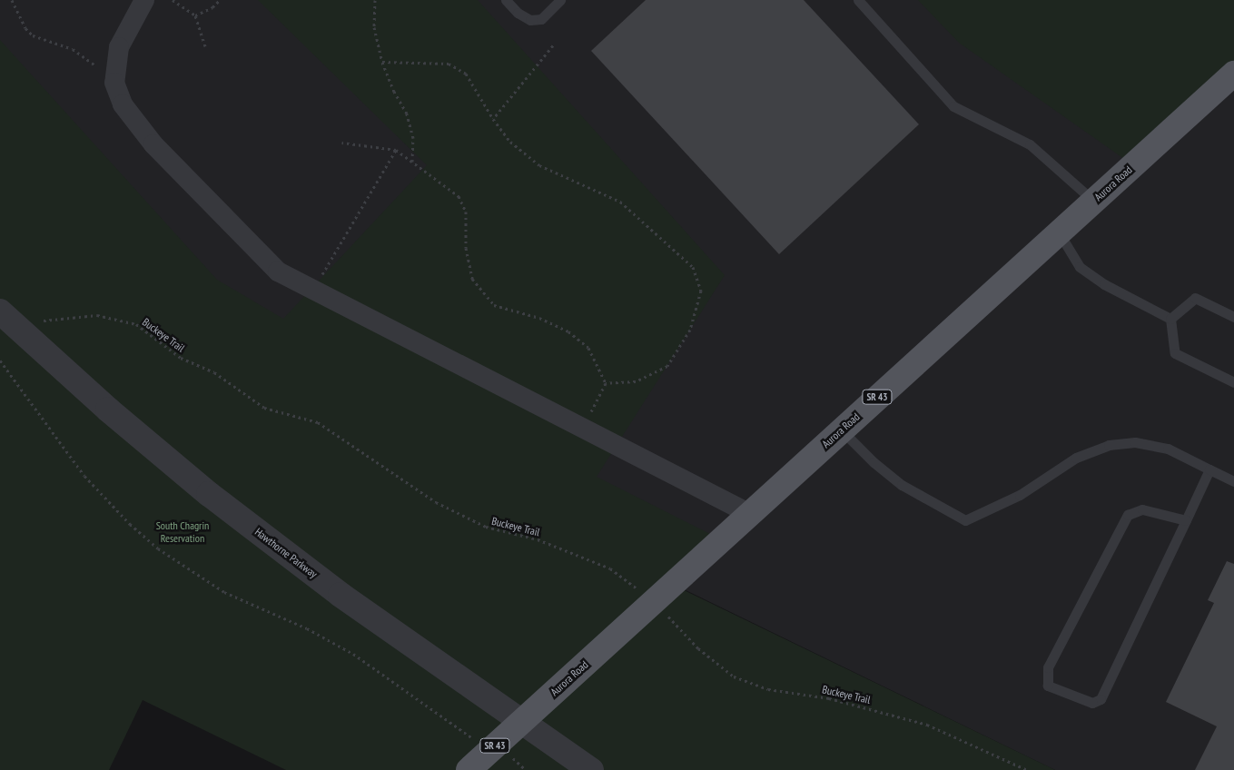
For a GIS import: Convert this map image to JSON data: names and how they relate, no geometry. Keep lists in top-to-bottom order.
{
  "streets": {
    "main road": ["Aurora Road", "SR 43"],
    "street": ["Hawthorne Parkway"],
    "path": ["Buckeye Trail"]
  },
  "crossings": [
    ["Aurora Road", "Buckeye Trail"],
    ["Aurora Road", "Hawthorne Parkway"],
    ["Buckeye Trail", "Hawthorne Parkway"]
  ],
  "parks": ["South Chagrin Reservation"]
}
